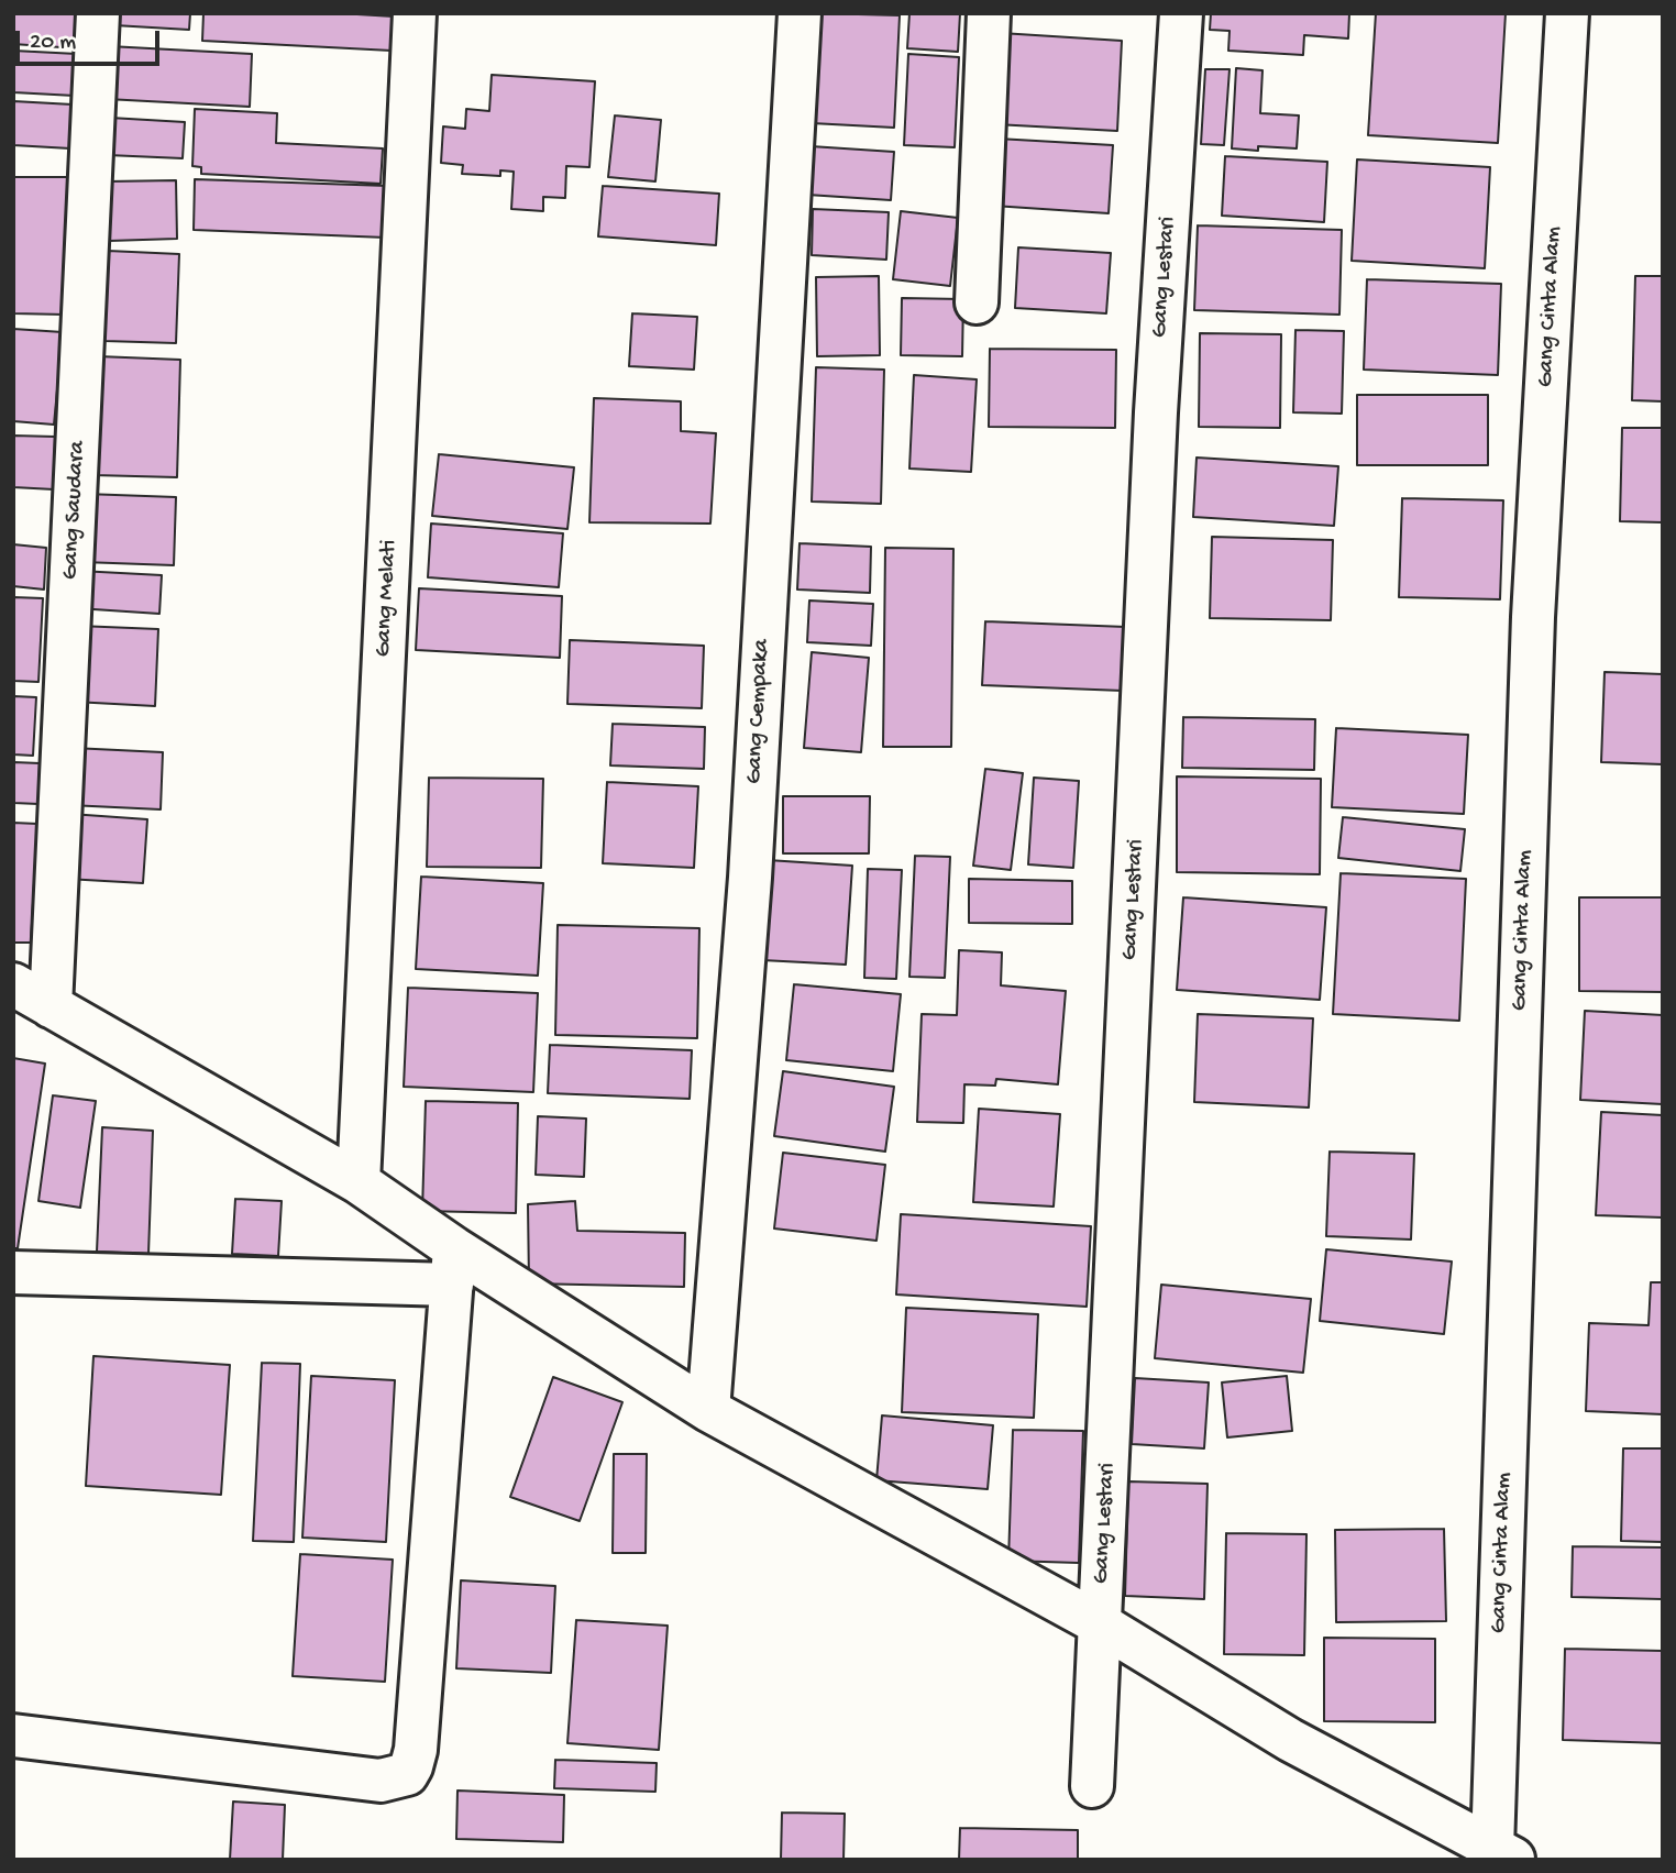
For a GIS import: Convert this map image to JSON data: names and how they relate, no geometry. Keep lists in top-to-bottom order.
{
  "streets": {
    "street": [
      "Gang Lestari",
      "Gang Cinta Alam",
      "Gang Saudara",
      "Gang Melati",
      "Gang Cempaka"
    ]
  },
  "scale_bar": "20 m"
}
